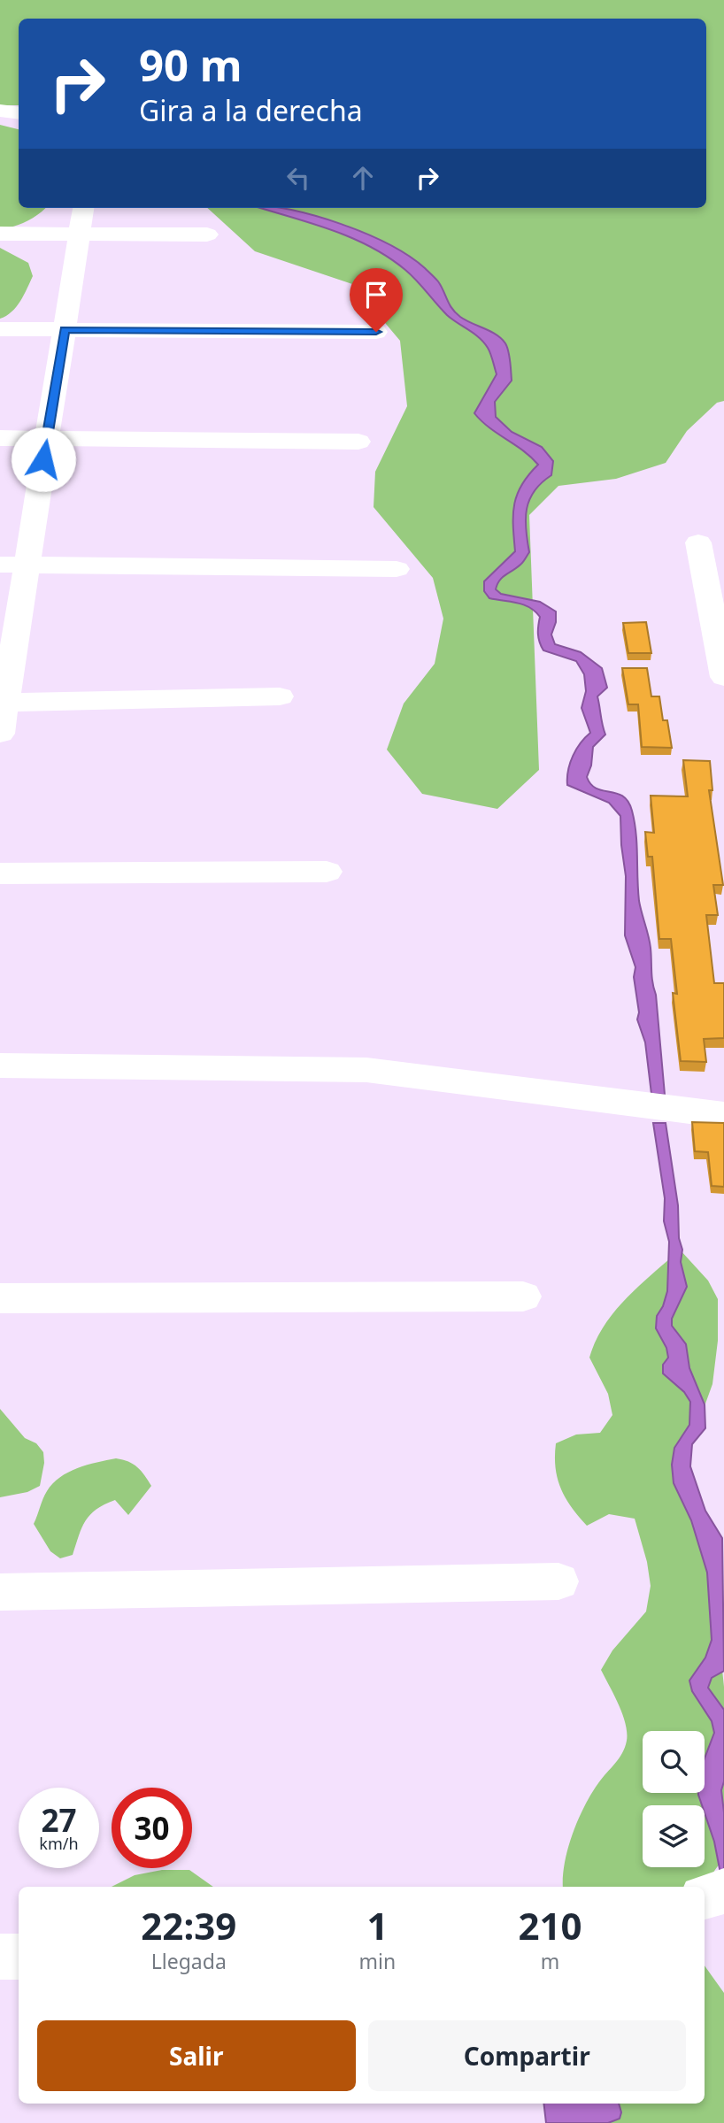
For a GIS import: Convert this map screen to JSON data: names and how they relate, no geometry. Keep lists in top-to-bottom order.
{
  "page": {
    "turn": ["90 m", "Gira a la derecha"],
    "speed": "27 km/h",
    "limit": "30",
    "eta": [
      "22:39",
      "Llegada",
      "1",
      "min",
      "210",
      "m"
    ],
    "buttons": ["Salir", "Compartir"]
  }
}
